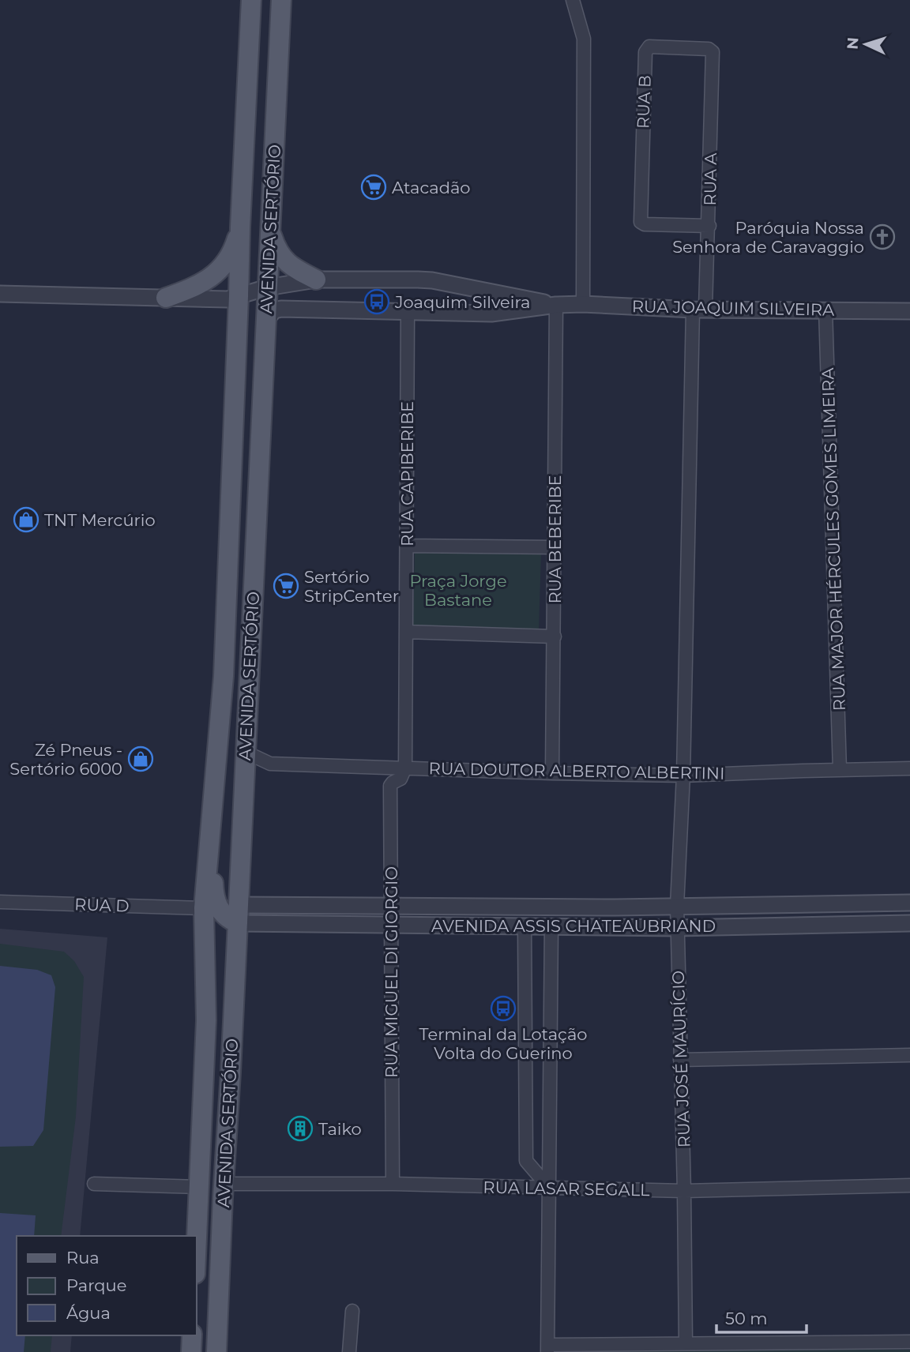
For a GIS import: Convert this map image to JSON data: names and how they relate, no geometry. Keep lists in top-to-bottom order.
{
  "streets": {
    "main road": ["AVENIDA SERTÓRIO"],
    "street": [
      "RUA B",
      "RUA A",
      "RUA JOAQUIM SILVEIRA",
      "RUA CAPIBERIBE",
      "RUA BEBERIBE",
      "RUA MAJOR HÉRCULES GOMES LIMEIRA",
      "RUA DOUTOR ALBERTO ALBERTINI",
      "RUA D",
      "AVENIDA ASSIS CHATEAUBRIAND",
      "RUA MIGUEL DI GIORGIO",
      "RUA JOSÉ MAURÍCIO",
      "RUA LASAR SEGALL"
    ]
  },
  "crossings": [
    ["RUA B", "RUA A"],
    ["RUA A", "RUA JOAQUIM SILVEIRA"],
    ["RUA A", "RUA DOUTOR ALBERTO ALBERTINI"],
    ["RUA A", "RUA JOSÉ MAURÍCIO"],
    ["AVENIDA SERTÓRIO", "RUA JOAQUIM SILVEIRA"],
    ["AVENIDA SERTÓRIO", "RUA DOUTOR ALBERTO ALBERTINI"],
    ["AVENIDA SERTÓRIO", "RUA D"],
    ["AVENIDA SERTÓRIO", "AVENIDA ASSIS CHATEAUBRIAND"],
    ["AVENIDA SERTÓRIO", "RUA LASAR SEGALL"],
    ["RUA JOAQUIM SILVEIRA", "RUA CAPIBERIBE"],
    ["RUA JOAQUIM SILVEIRA", "RUA BEBERIBE"],
    ["RUA JOAQUIM SILVEIRA", "RUA MAJOR HÉRCULES GOMES LIMEIRA"],
    ["RUA CAPIBERIBE", "RUA DOUTOR ALBERTO ALBERTINI"],
    ["RUA CAPIBERIBE", "RUA MIGUEL DI GIORGIO"],
    ["RUA BEBERIBE", "RUA DOUTOR ALBERTO ALBERTINI"],
    ["RUA MAJOR HÉRCULES GOMES LIMEIRA", "RUA DOUTOR ALBERTO ALBERTINI"],
    ["RUA DOUTOR ALBERTO ALBERTINI", "RUA MIGUEL DI GIORGIO"],
    ["RUA DOUTOR ALBERTO ALBERTINI", "RUA JOSÉ MAURÍCIO"],
    ["AVENIDA ASSIS CHATEAUBRIAND", "RUA MIGUEL DI GIORGIO"],
    ["AVENIDA ASSIS CHATEAUBRIAND", "RUA JOSÉ MAURÍCIO"],
    ["RUA MIGUEL DI GIORGIO", "RUA LASAR SEGALL"],
    ["RUA JOSÉ MAURÍCIO", "RUA LASAR SEGALL"]
  ],
  "parks": ["Praça Jorge Bastane"],
  "places": {
    "supermarket": ["Atacadão", "Sertório StripCenter"],
    "church": ["Paróquia Nossa Senhora de Caravaggio"],
    "bus stop": ["Joaquim Silveira", "Terminal da Lotação Volta do Guerino"],
    "shop": ["TNT Mercúrio", "Zé Pneus - Sertório 6000"],
    "building": ["Taiko"]
  },
  "legend": ["Rua", "Parque", "Água"],
  "scale_bar": "50 m",
  "north": "left"
}
